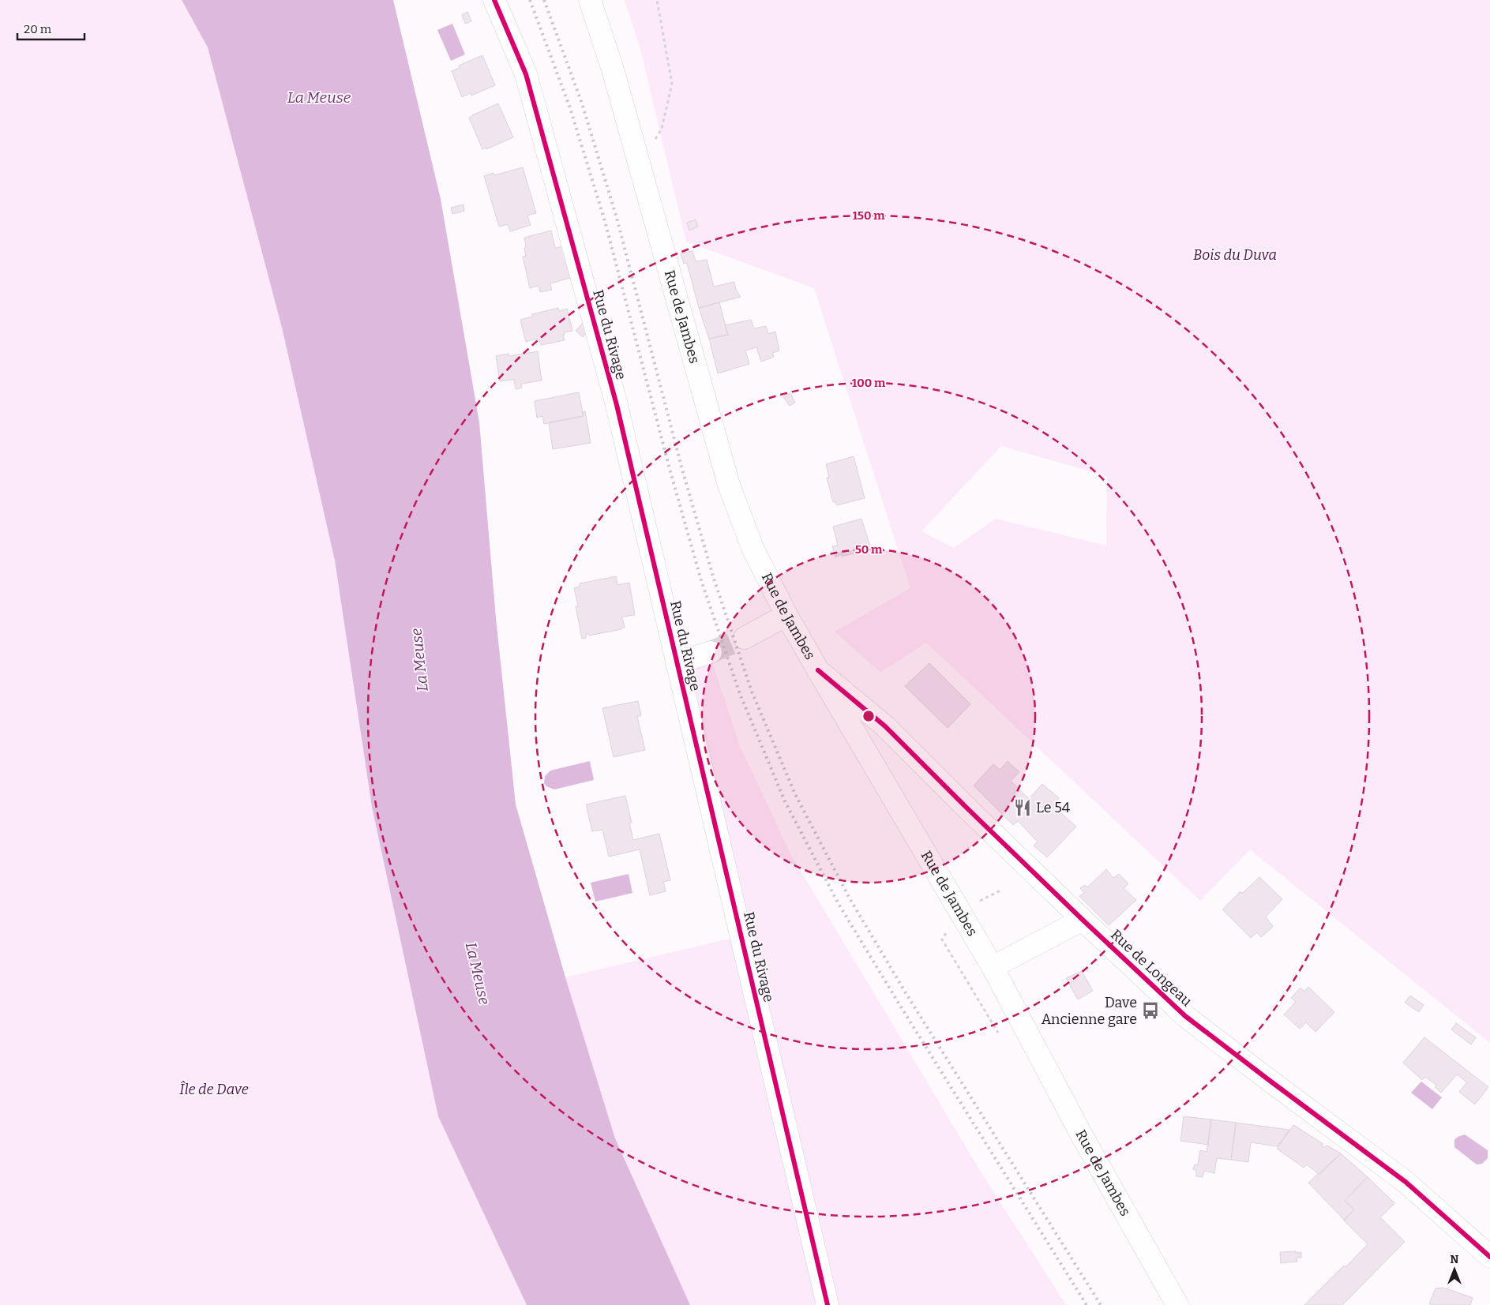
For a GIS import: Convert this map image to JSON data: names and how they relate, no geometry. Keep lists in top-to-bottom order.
{
  "streets": {
    "street": ["Rue de Jambes", "Rue du Rivage", "Rue de Longeau"]
  },
  "crossings": [
    ["Rue de Jambes", "Rue de Longeau"]
  ],
  "water": ["La Meuse"],
  "parks": ["Bois du Duva", "Île de Dave"],
  "places": {
    "restaurant": ["Le 54"],
    "bus stop": ["Dave Ancienne gare"]
  },
  "scale_bar": "20 m",
  "north": "top",
  "rings": ["150 m", "100 m", "50 m"]
}
